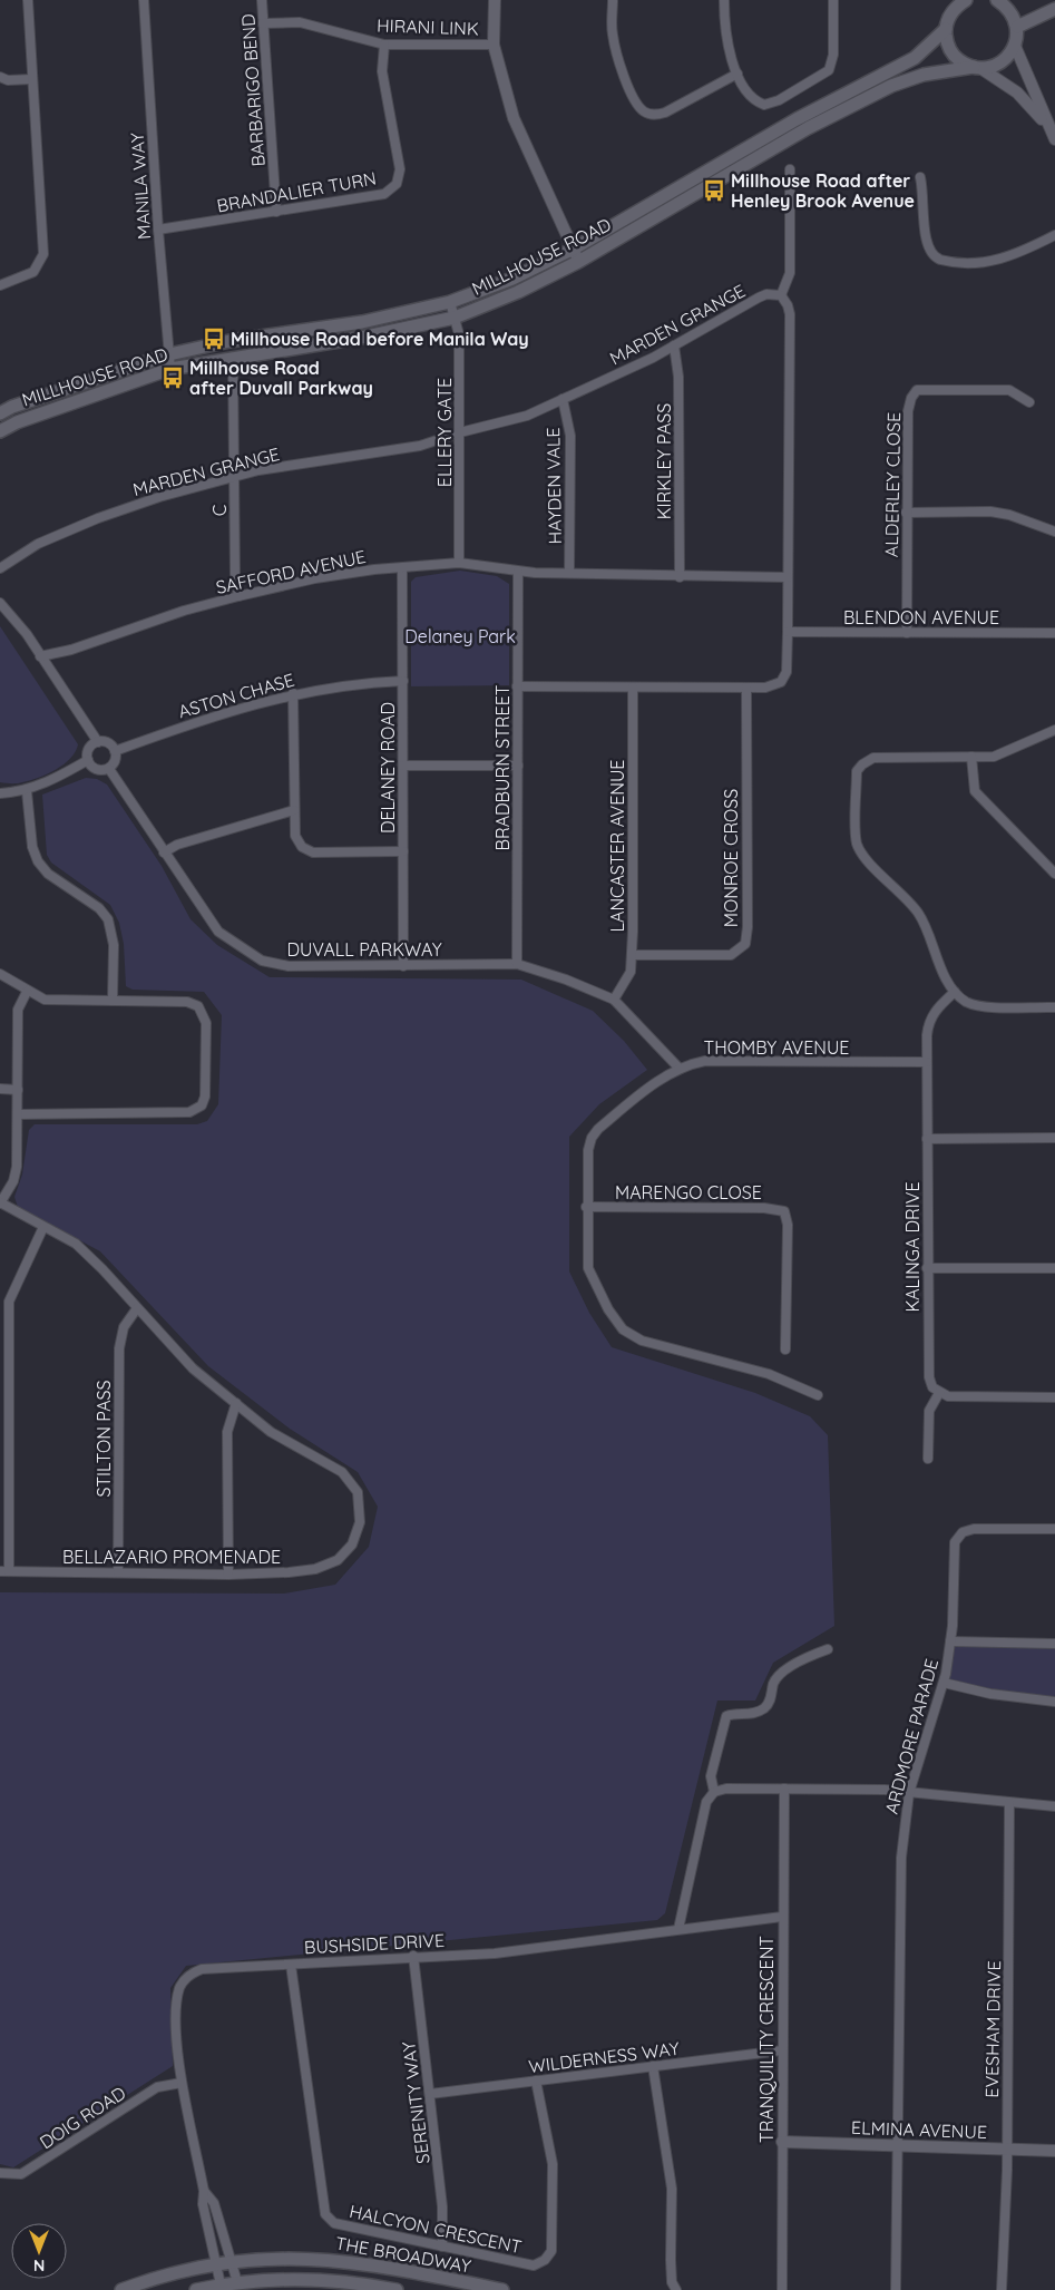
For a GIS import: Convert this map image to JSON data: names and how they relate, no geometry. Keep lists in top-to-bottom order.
{
  "streets": {
    "main road": ["MILLHOUSE ROAD", "THE BROADWAY"],
    "street": [
      "HIRANI LINK",
      "BARBARIGO BEND",
      "MANILA WAY",
      "BRANDALIER TURN",
      "MARDEN GRANGE",
      "ELLERY GATE",
      "KIRKLEY PASS",
      "ALDERLEY CLOSE",
      "HAYDEN VALE",
      "C",
      "SAFFORD AVENUE",
      "BLENDON AVENUE",
      "ASTON CHASE",
      "DELANEY ROAD",
      "BRADBURN STREET",
      "LANCASTER AVENUE",
      "MONROE CROSS",
      "DUVALL PARKWAY",
      "THOMBY AVENUE",
      "MARENGO CLOSE",
      "KALINGA DRIVE",
      "STILTON PASS",
      "BELLAZARIO PROMENADE",
      "ARDMORE PARADE",
      "BUSHSIDE DRIVE",
      "EVESHAM DRIVE",
      "TRANQUILITY CRESCENT",
      "WILDERNESS WAY",
      "SERENITY WAY",
      "DOIG ROAD",
      "ELMINA AVENUE",
      "HALCYON CRESCENT"
    ]
  },
  "crossings": [
    ["HIRANI LINK", "BARBARIGO BEND"],
    ["HIRANI LINK", "BRANDALIER TURN"],
    ["BARBARIGO BEND", "BRANDALIER TURN"],
    ["MANILA WAY", "BRANDALIER TURN"],
    ["MANILA WAY", "MILLHOUSE ROAD"],
    ["MILLHOUSE ROAD", "ELLERY GATE"],
    ["MILLHOUSE ROAD", "C"],
    ["MARDEN GRANGE", "ELLERY GATE"],
    ["MARDEN GRANGE", "KIRKLEY PASS"],
    ["MARDEN GRANGE", "HAYDEN VALE"],
    ["MARDEN GRANGE", "C"],
    ["ELLERY GATE", "SAFFORD AVENUE"],
    ["KIRKLEY PASS", "SAFFORD AVENUE"],
    ["ALDERLEY CLOSE", "BLENDON AVENUE"],
    ["HAYDEN VALE", "SAFFORD AVENUE"],
    ["C", "SAFFORD AVENUE"],
    ["SAFFORD AVENUE", "DELANEY ROAD"],
    ["SAFFORD AVENUE", "BRADBURN STREET"],
    ["ASTON CHASE", "DELANEY ROAD"],
    ["ASTON CHASE", "DUVALL PARKWAY"],
    ["DELANEY ROAD", "DUVALL PARKWAY"],
    ["BRADBURN STREET", "DUVALL PARKWAY"],
    ["LANCASTER AVENUE", "MONROE CROSS"],
    ["LANCASTER AVENUE", "DUVALL PARKWAY"],
    ["DUVALL PARKWAY", "THOMBY AVENUE"],
    ["THOMBY AVENUE", "MARENGO CLOSE"],
    ["THOMBY AVENUE", "KALINGA DRIVE"],
    ["STILTON PASS", "BELLAZARIO PROMENADE"],
    ["ARDMORE PARADE", "ELMINA AVENUE"],
    ["BUSHSIDE DRIVE", "TRANQUILITY CRESCENT"],
    ["BUSHSIDE DRIVE", "SERENITY WAY"],
    ["BUSHSIDE DRIVE", "DOIG ROAD"],
    ["BUSHSIDE DRIVE", "HALCYON CRESCENT"],
    ["BUSHSIDE DRIVE", "THE BROADWAY"],
    ["EVESHAM DRIVE", "ELMINA AVENUE"],
    ["TRANQUILITY CRESCENT", "WILDERNESS WAY"],
    ["TRANQUILITY CRESCENT", "ELMINA AVENUE"],
    ["WILDERNESS WAY", "SERENITY WAY"],
    ["WILDERNESS WAY", "HALCYON CRESCENT"],
    ["SERENITY WAY", "HALCYON CRESCENT"]
  ],
  "parks": ["Delaney Park"],
  "places": {
    "bus stop": ["Millhouse Road after Henley Brook Avenue", "Millhouse Road before Manila Way", "Millhouse Road after Duvall Parkway"]
  },
  "north": "bottom"
}
